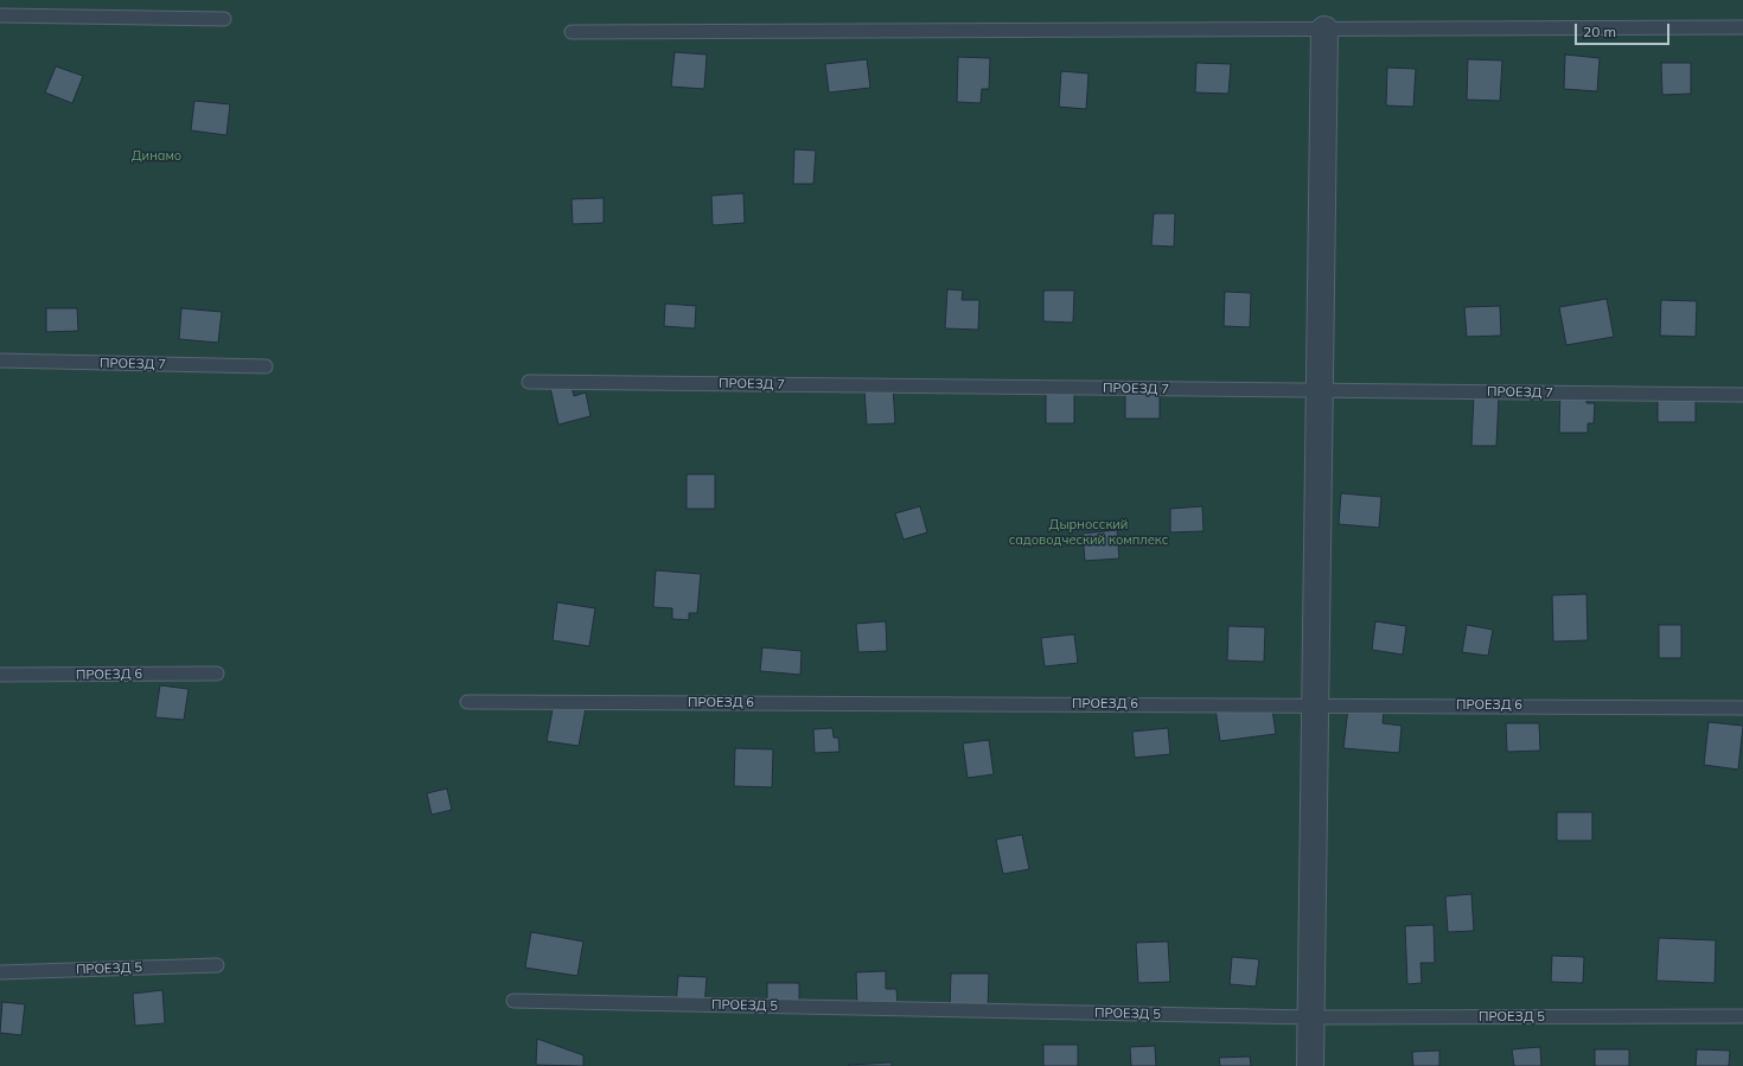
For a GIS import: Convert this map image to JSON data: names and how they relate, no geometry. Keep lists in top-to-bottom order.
{
  "streets": {
    "lane": ["ПРОЕЗД 7", "ПРОЕЗД 6", "ПРОЕЗД 5"]
  },
  "parks": ["Динамо", "Дырносский садоводческий комплекс"],
  "scale_bar": "20 m"
}
